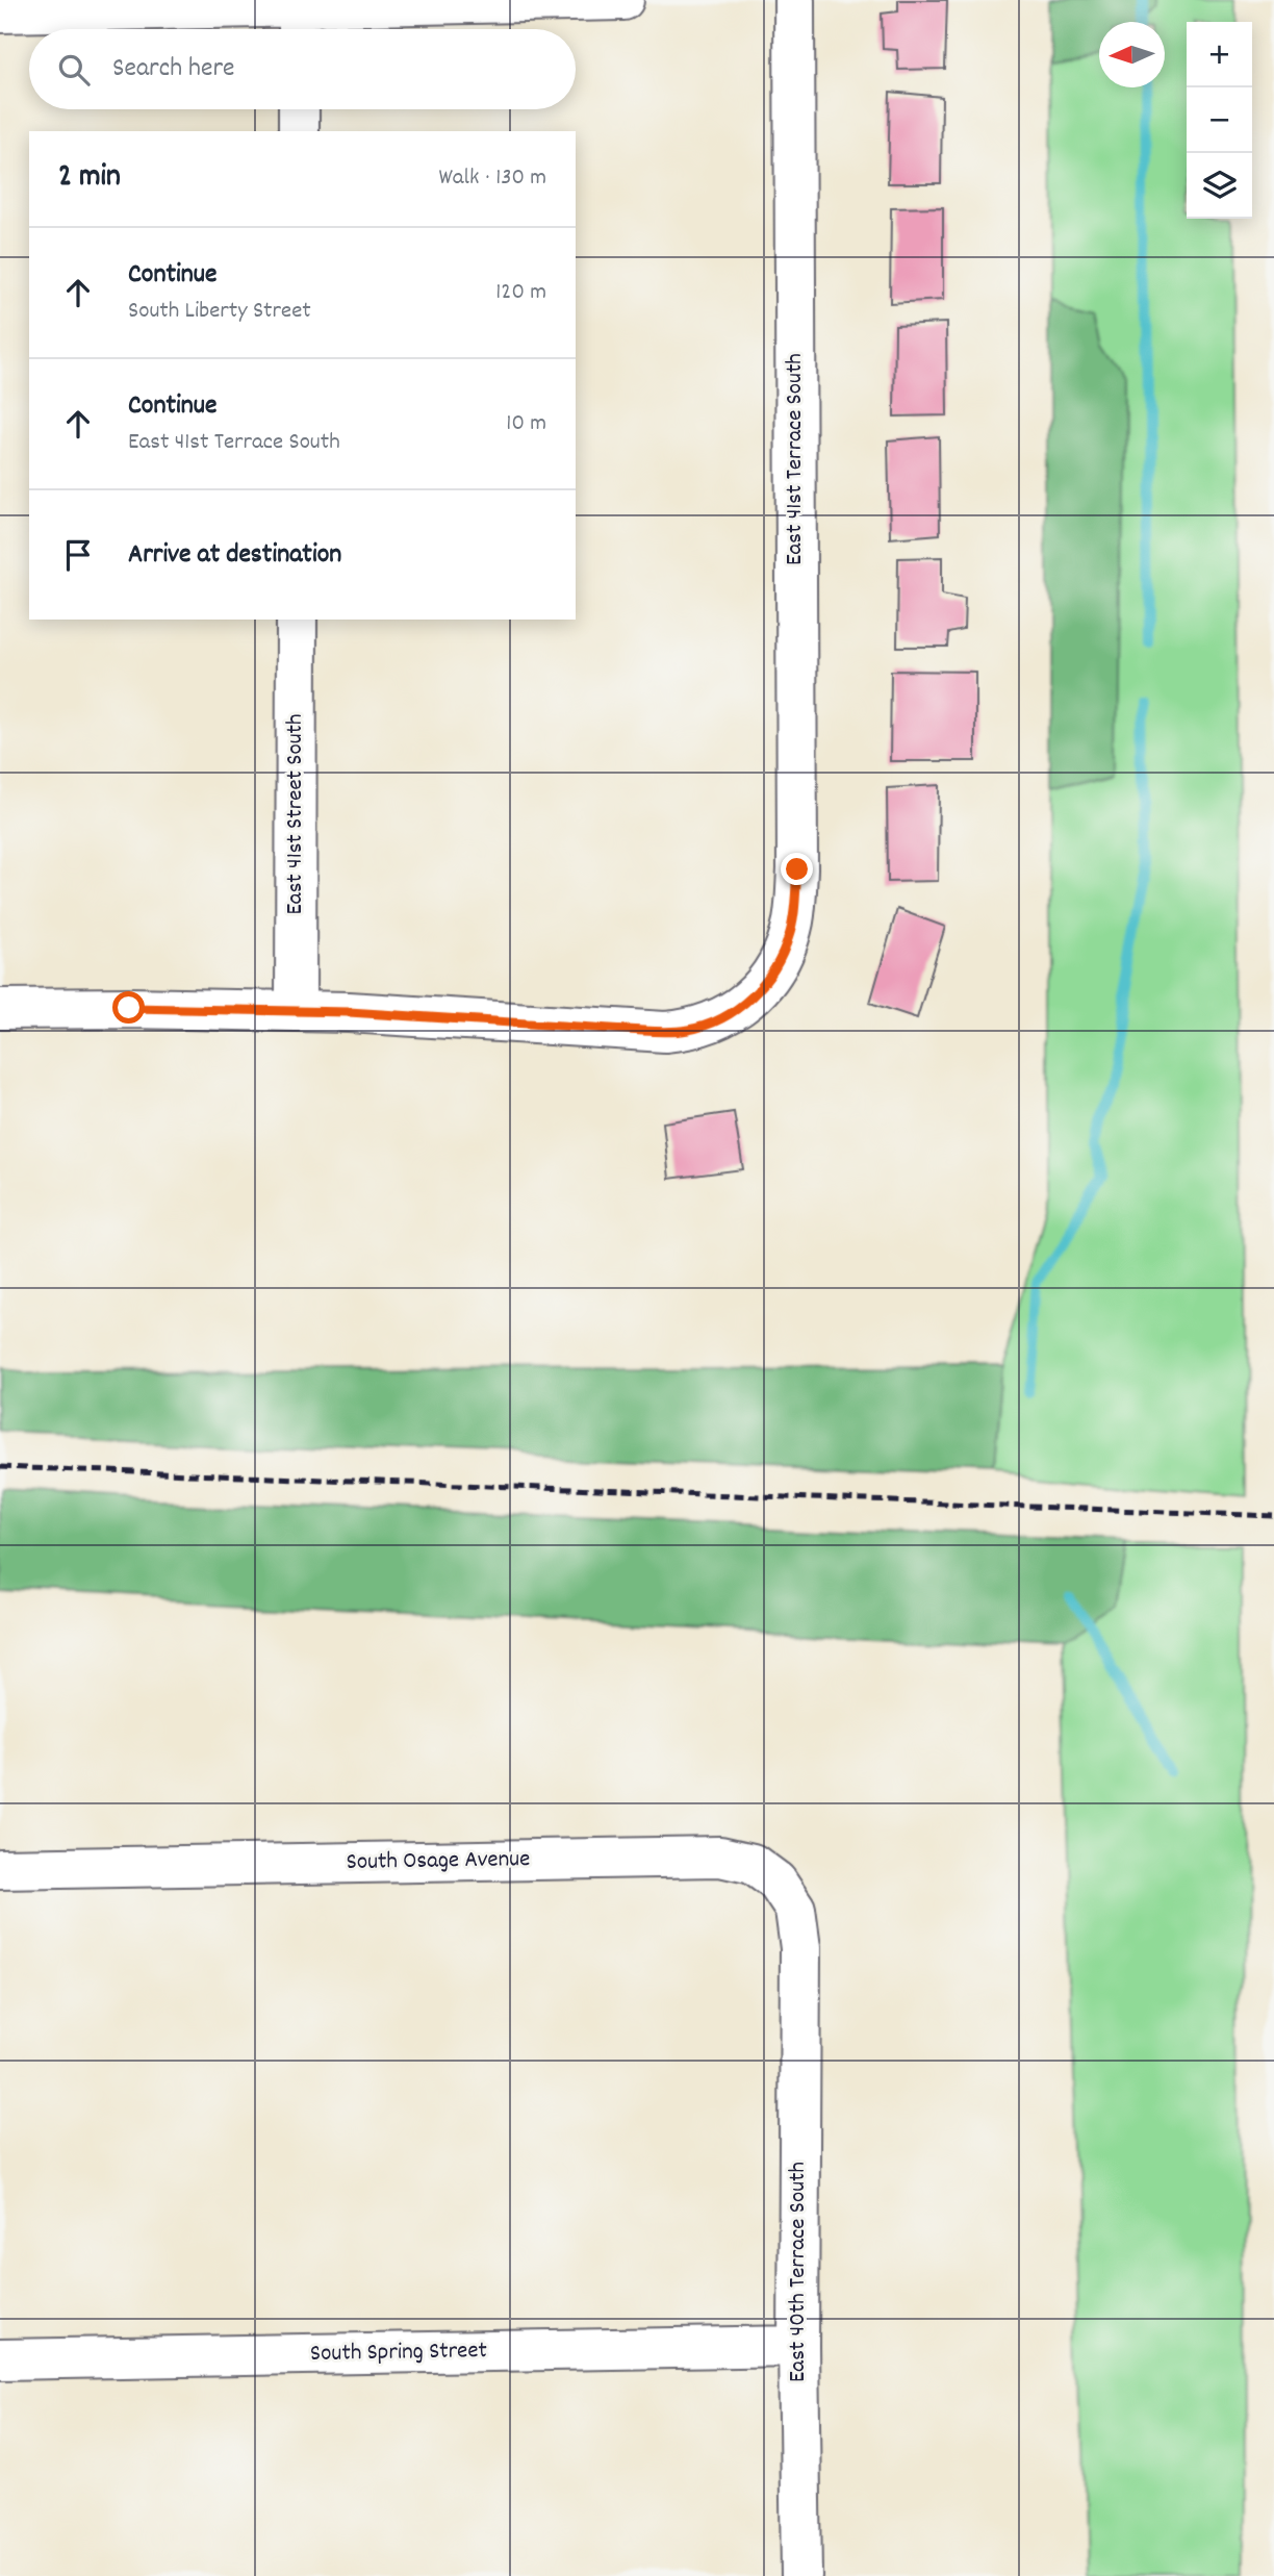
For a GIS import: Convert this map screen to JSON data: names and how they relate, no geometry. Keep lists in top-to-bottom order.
{
  "streets": {
    "street": [
      "East 41st Terrace South",
      "East 41st Street South",
      "South Osage Avenue",
      "East 40th Terrace South",
      "South Spring Street"
    ]
  },
  "crossings": [
    ["East 41st Terrace South", "East 41st Street South"],
    ["South Osage Avenue", "East 40th Terrace South"],
    ["East 40th Terrace South", "South Spring Street"]
  ],
  "north": "left",
  "page": {
    "map_buttons": ["+", "−"],
    "search": "Search here",
    "heading": ["2 min", "Walk · 130 m"],
    "list": [
      ["Continue", "South Liberty Street", "120 m"],
      ["Continue", "East 41st Terrace South", "10 m"],
      "Arrive at destination"
    ]
  }
}
